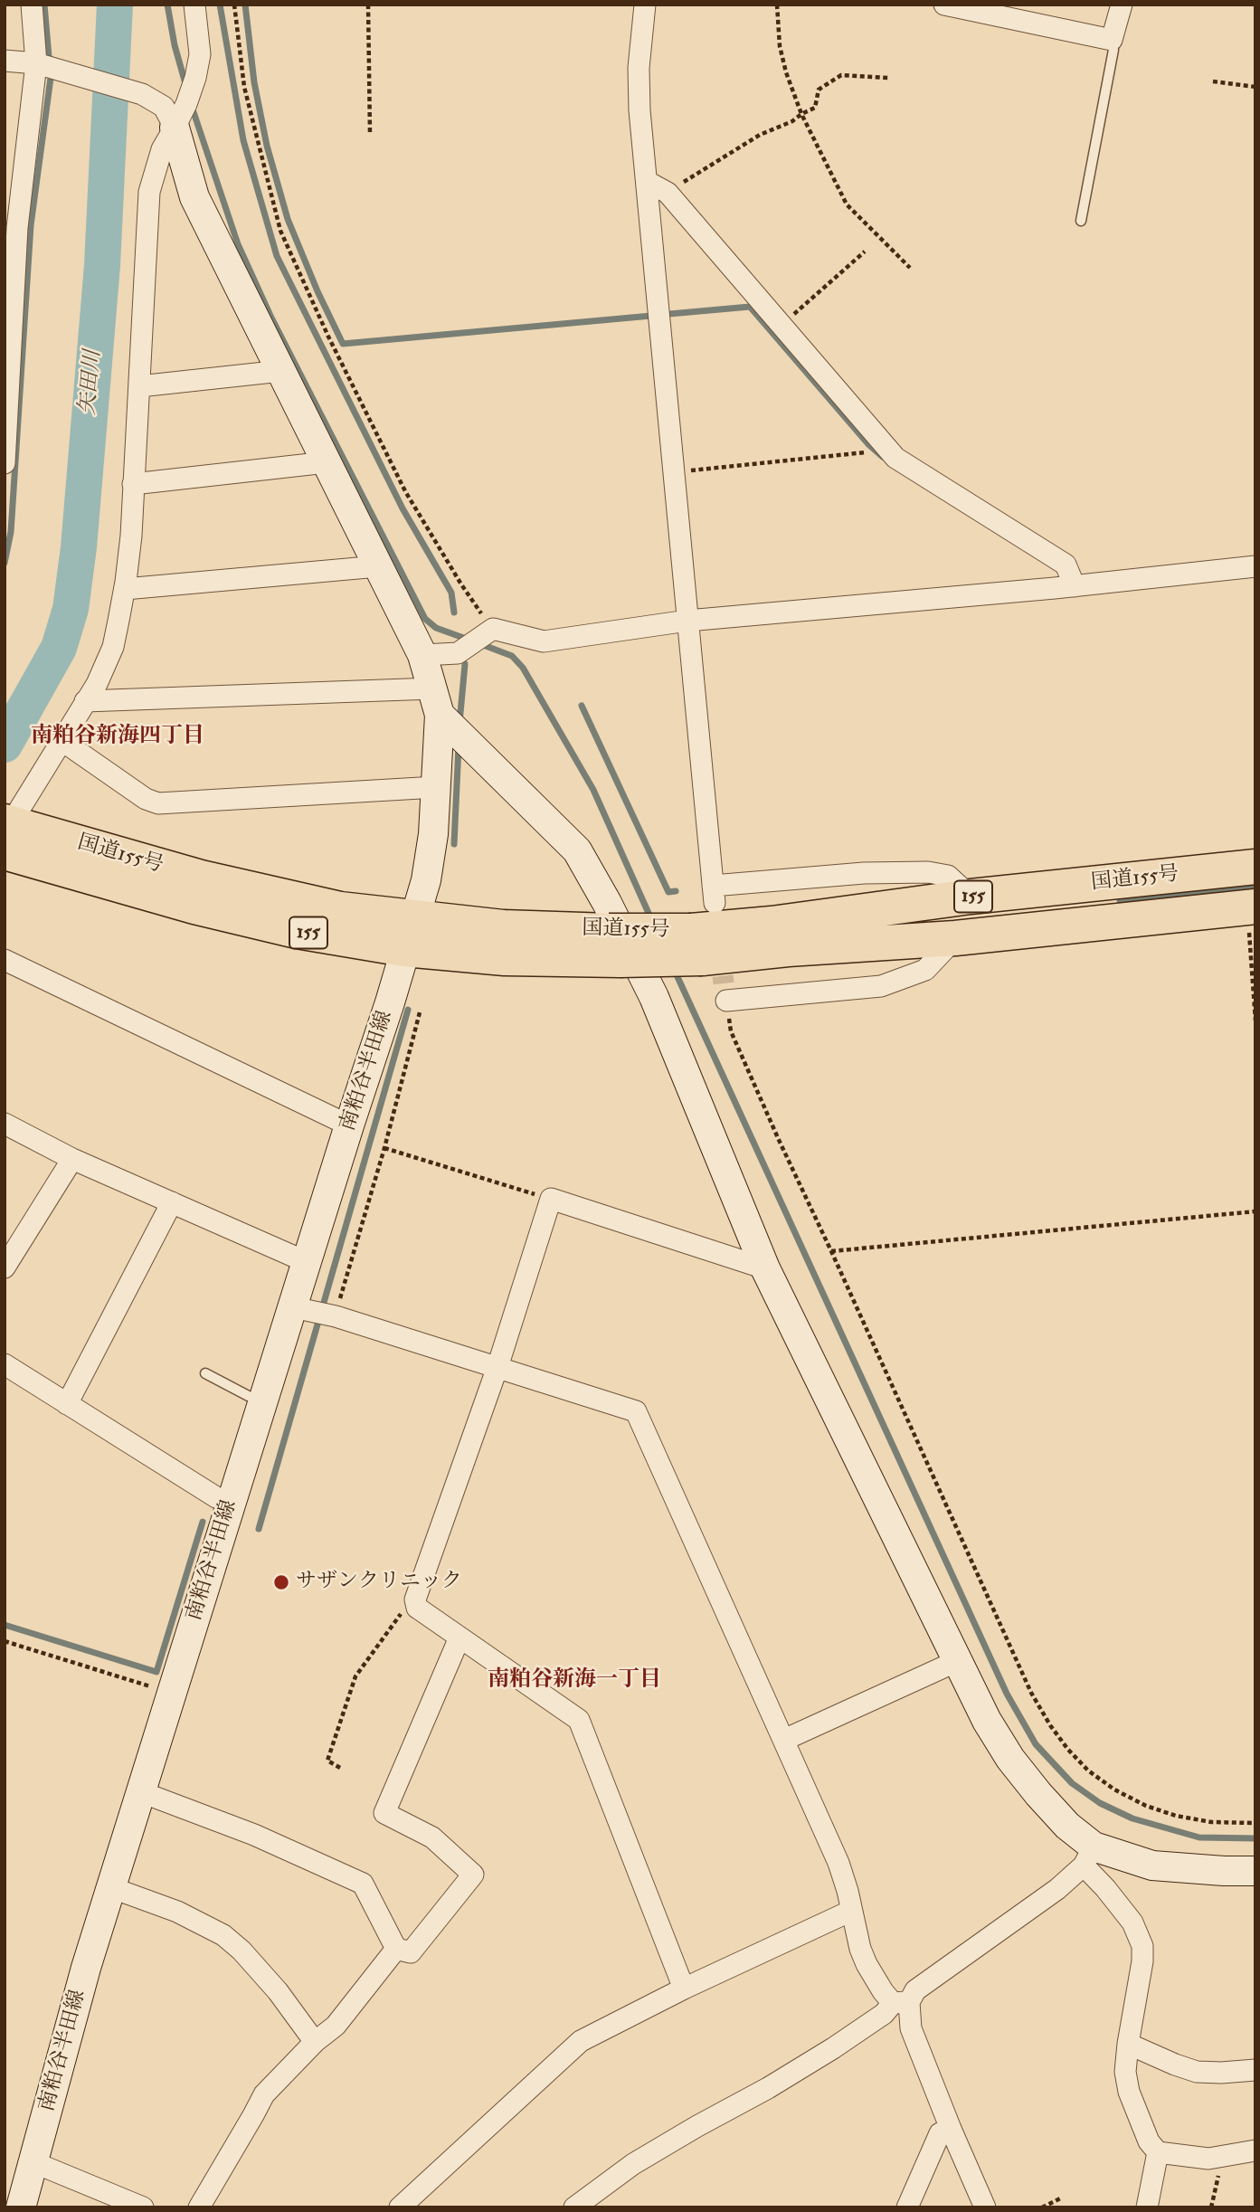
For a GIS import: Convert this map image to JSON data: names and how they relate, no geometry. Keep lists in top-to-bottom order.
{
  "streets": {
    "highway": ["国道155号", "155"],
    "street": ["南粕谷半田線"]
  },
  "crossings": [
    ["国道155号", "南粕谷半田線"]
  ],
  "districts": ["南粕谷新海四丁目", "南粕谷新海一丁目"],
  "water": ["矢田川"],
  "places": ["サザンクリニック"]
}
